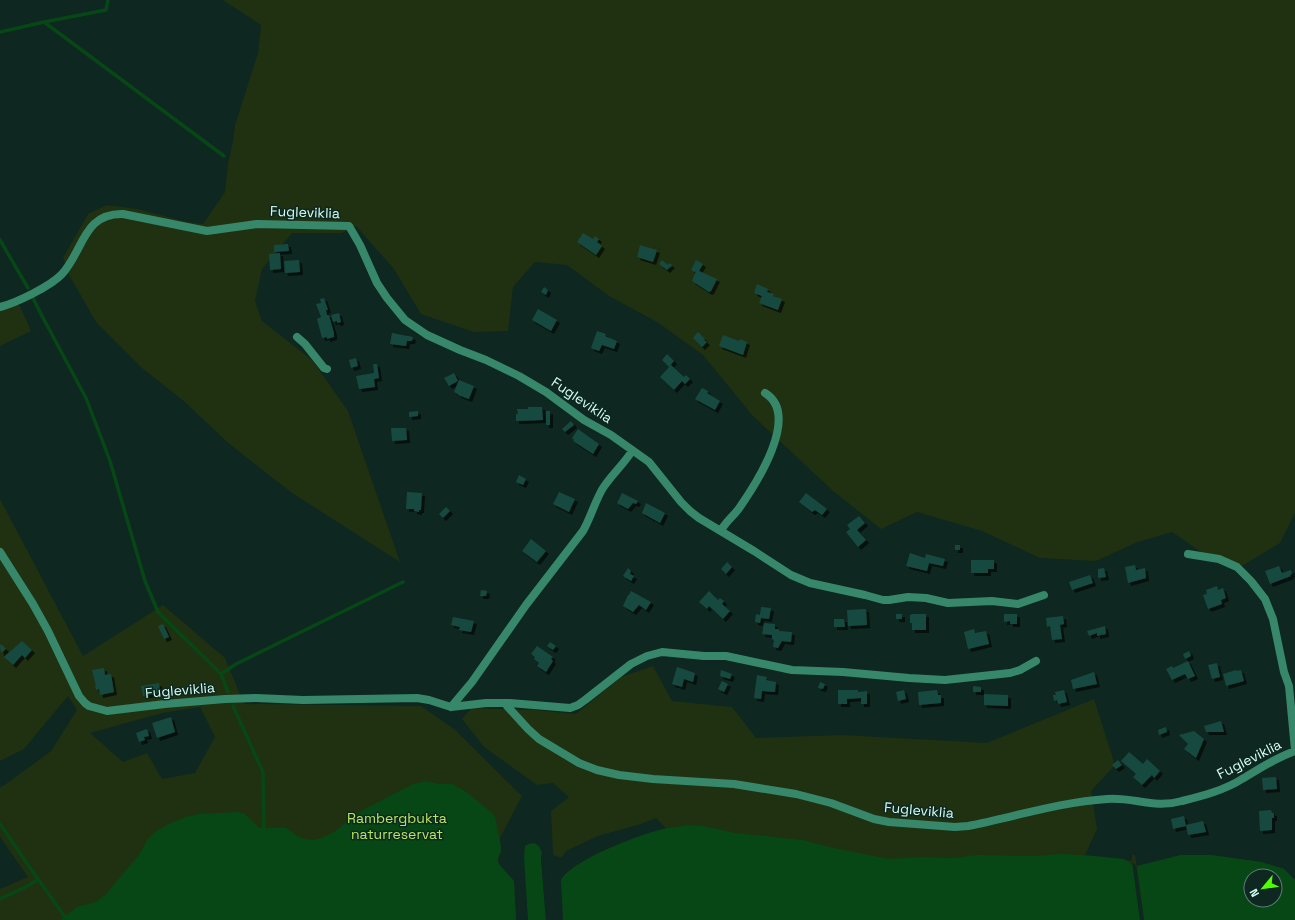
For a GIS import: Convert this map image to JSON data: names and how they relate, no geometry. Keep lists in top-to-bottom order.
{
  "streets": {
    "street": ["Fugleviklia"]
  },
  "parks": ["Rambergbukta naturreservat"],
  "north": "bottom left"
}
